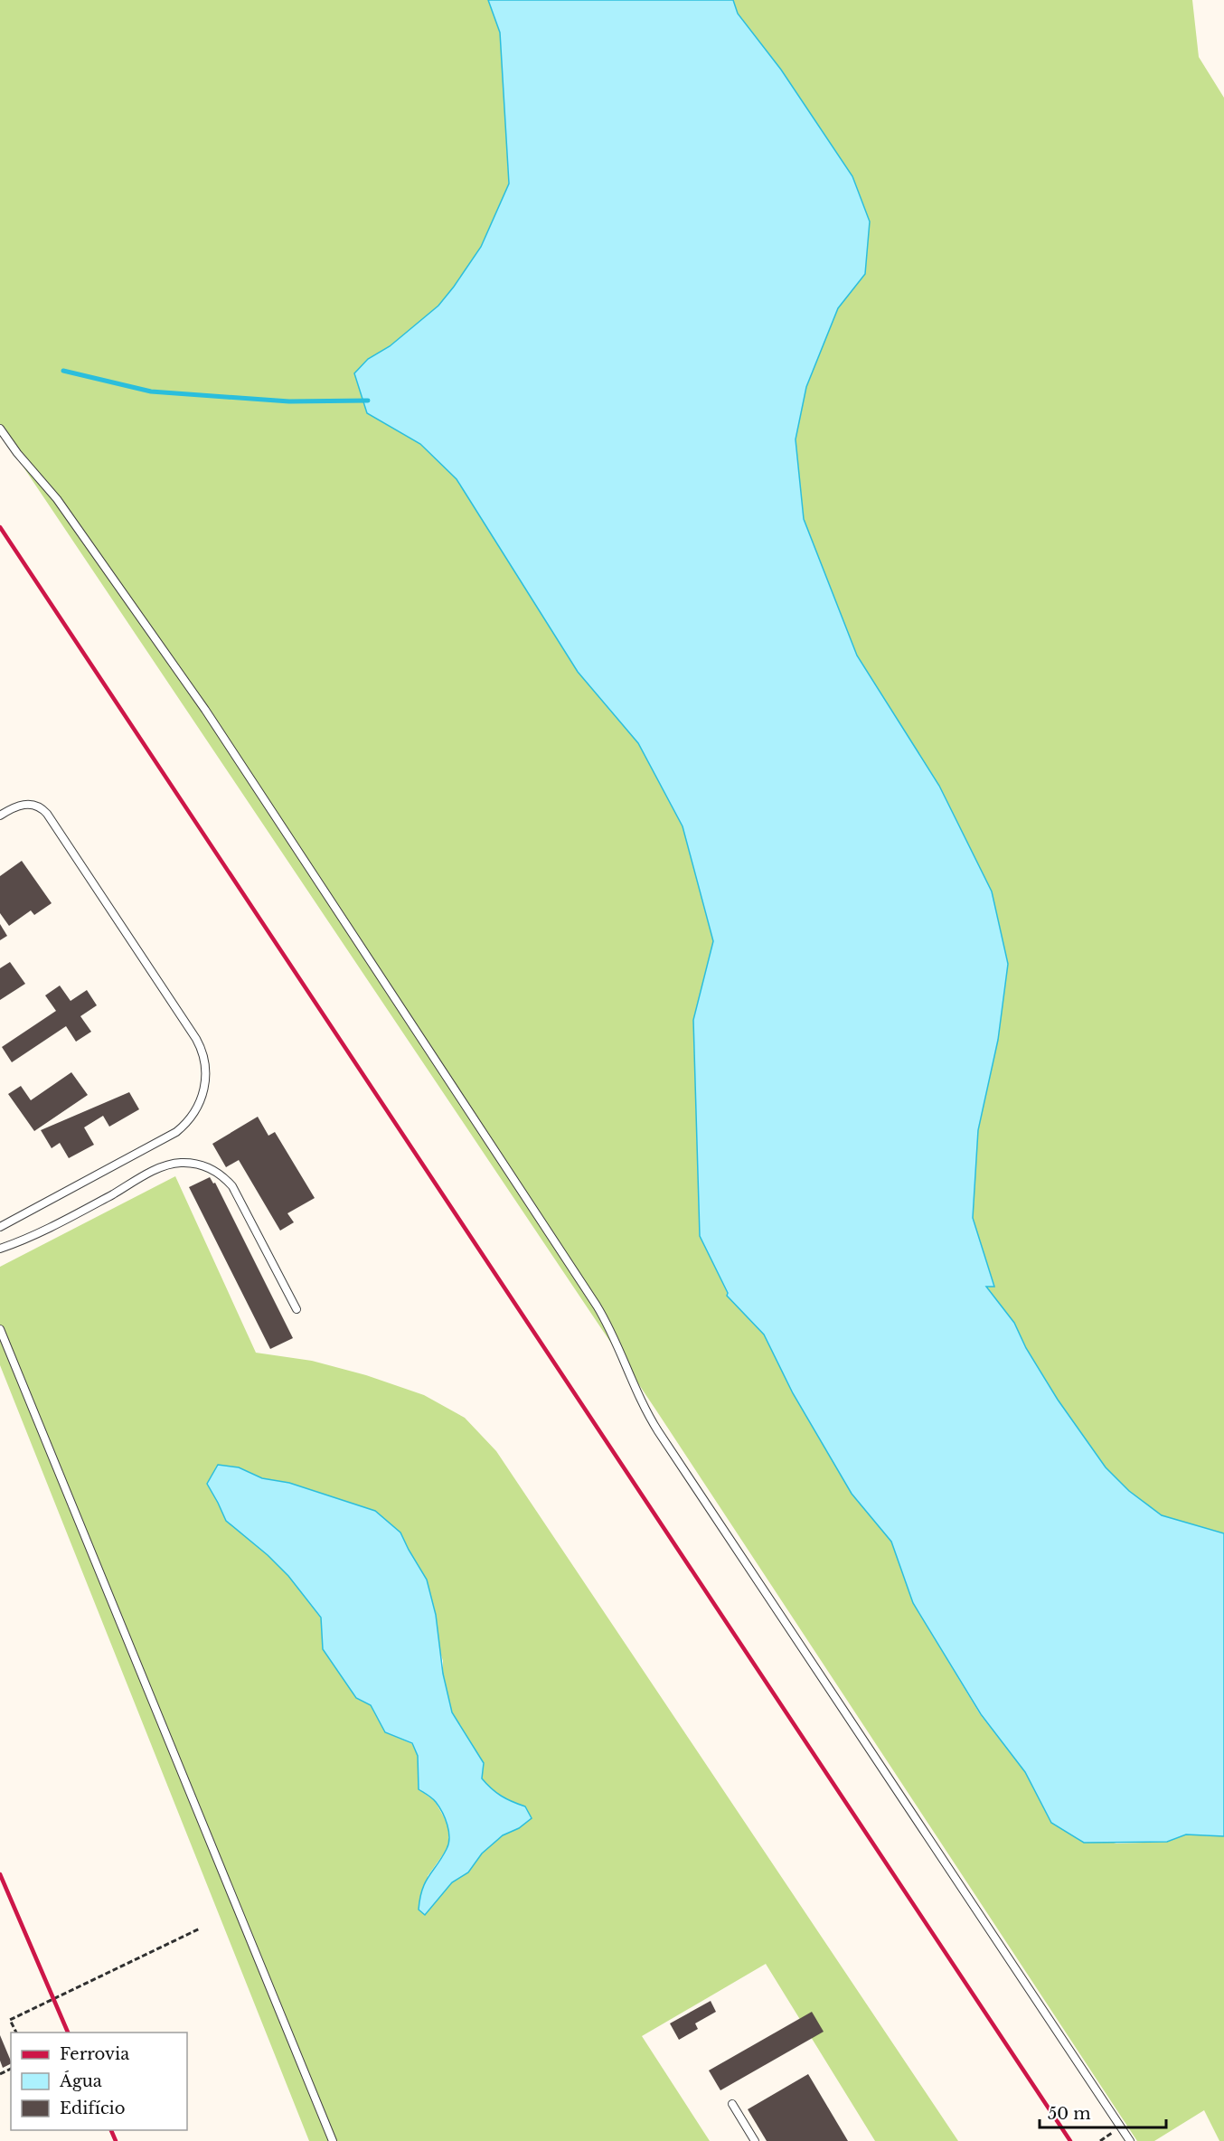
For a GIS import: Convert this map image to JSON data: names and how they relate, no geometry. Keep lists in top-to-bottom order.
{
  "legend": ["Ferrovia", "Água", "Edifício"],
  "scale_bar": "50 m"
}
